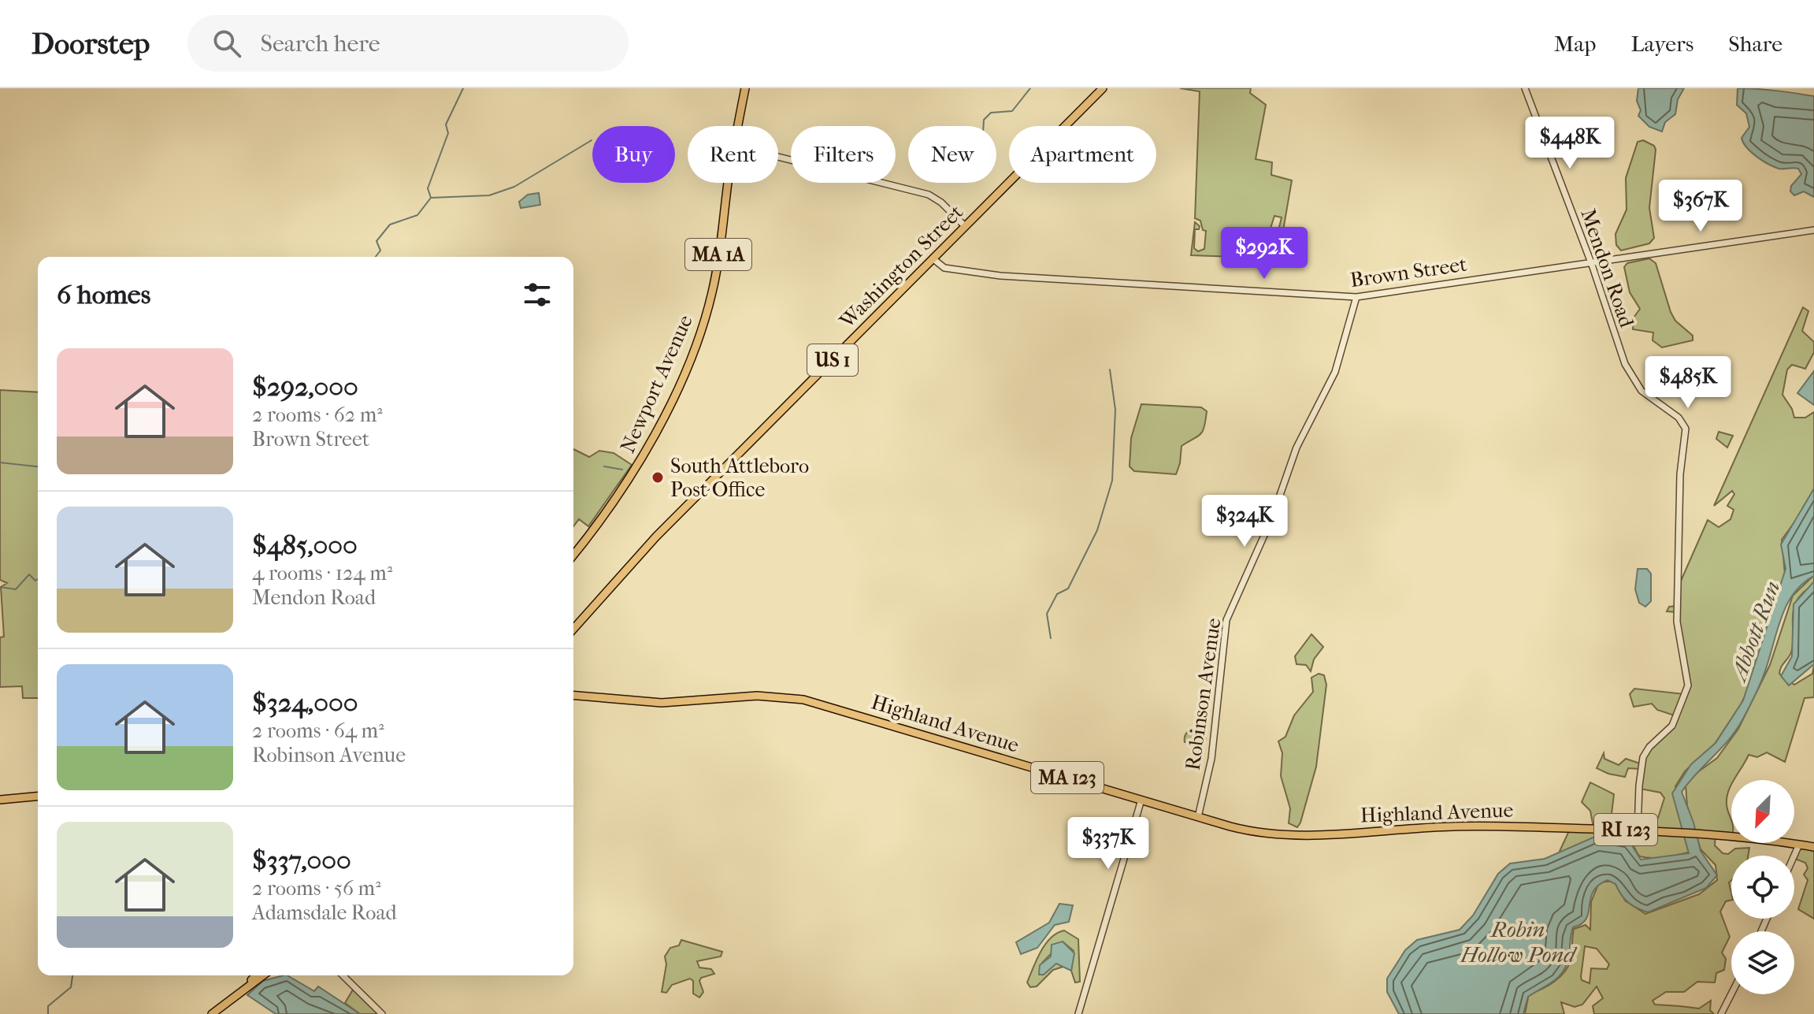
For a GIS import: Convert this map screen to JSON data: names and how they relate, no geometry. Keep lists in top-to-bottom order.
{
  "streets": {
    "main road": [
      "MA 1A",
      "Washington Street",
      "US 1",
      "Newport Avenue",
      "Highland Avenue",
      "MA 123",
      "RI 123"
    ],
    "street": ["Mendon Road", "Brown Street", "Robinson Avenue"]
  },
  "crossings": [
    ["Washington Street", "Brown Street"],
    ["Mendon Road", "Brown Street"],
    ["Mendon Road", "RI 123"],
    ["Brown Street", "Robinson Avenue"],
    ["Robinson Avenue", "Highland Avenue"],
    ["Highland Avenue", "RI 123"]
  ],
  "water": ["Abbott Run", "Robin Hollow Pond"],
  "places": ["South Attleboro Post Office"],
  "north": "bottom left",
  "page": {
    "header": "Doorstep",
    "search": "Search here",
    "nav": ["Map", "Layers", "Share"],
    "price": [
      "$448K",
      "$367K",
      "$292K",
      "$485K",
      "$324K",
      "$337K"
    ],
    "chip": [
      "Buy",
      "Rent",
      "Filters",
      "New",
      "Apartment"
    ],
    "heading": "6 homes",
    "list": [
      {
        "name": "$292,000",
        "note": "2 rooms · 62 m² · Brown Street"
      },
      {
        "name": "$485,000",
        "note": "4 rooms · 124 m² · Mendon Road"
      },
      {
        "name": "$324,000",
        "note": "2 rooms · 64 m² · Robinson Avenue"
      },
      {
        "name": "$337,000",
        "note": "2 rooms · 56 m² · Adamsdale Road"
      }
    ]
  }
}
